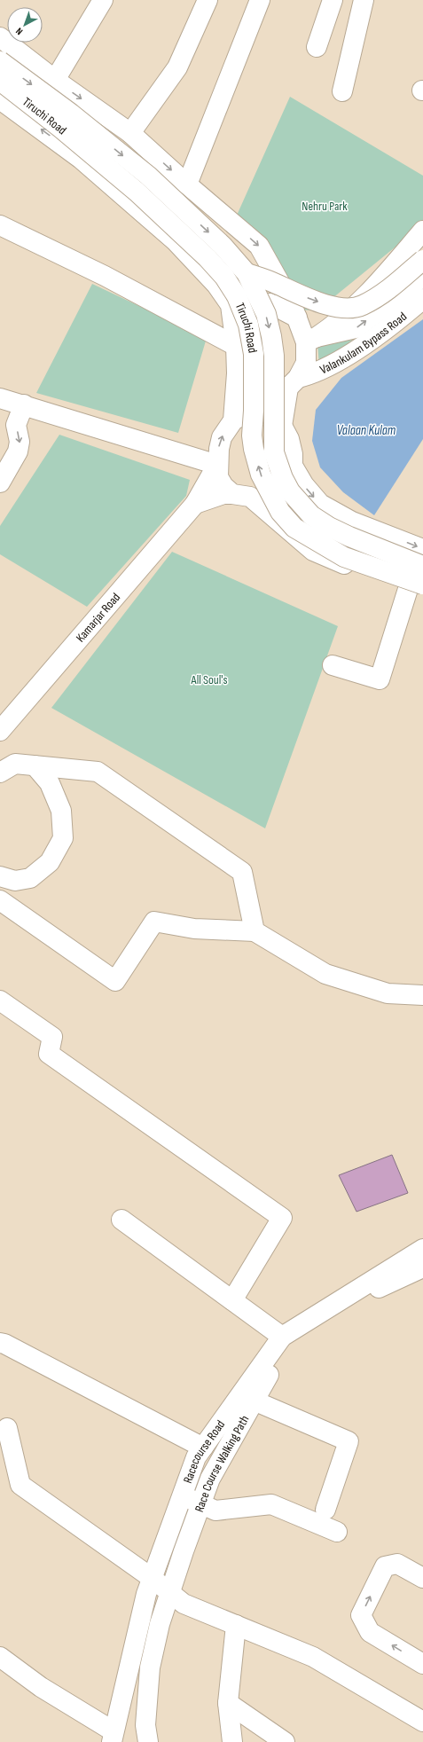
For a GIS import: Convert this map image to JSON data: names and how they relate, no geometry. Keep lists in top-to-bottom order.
{
  "streets": {
    "main road": [
      "Tiruchi Road",
      "Valankulam Bypass Road",
      "Kamarjar Road",
      "Racecourse Road",
      "Race Course Walking Path"
    ]
  },
  "crossings": [
    ["Racecourse Road", "Race Course Walking Path"]
  ],
  "water": ["Valaan Kulam"],
  "parks": ["Nehru Park", "All Soul's"],
  "north": "bottom left"
}
